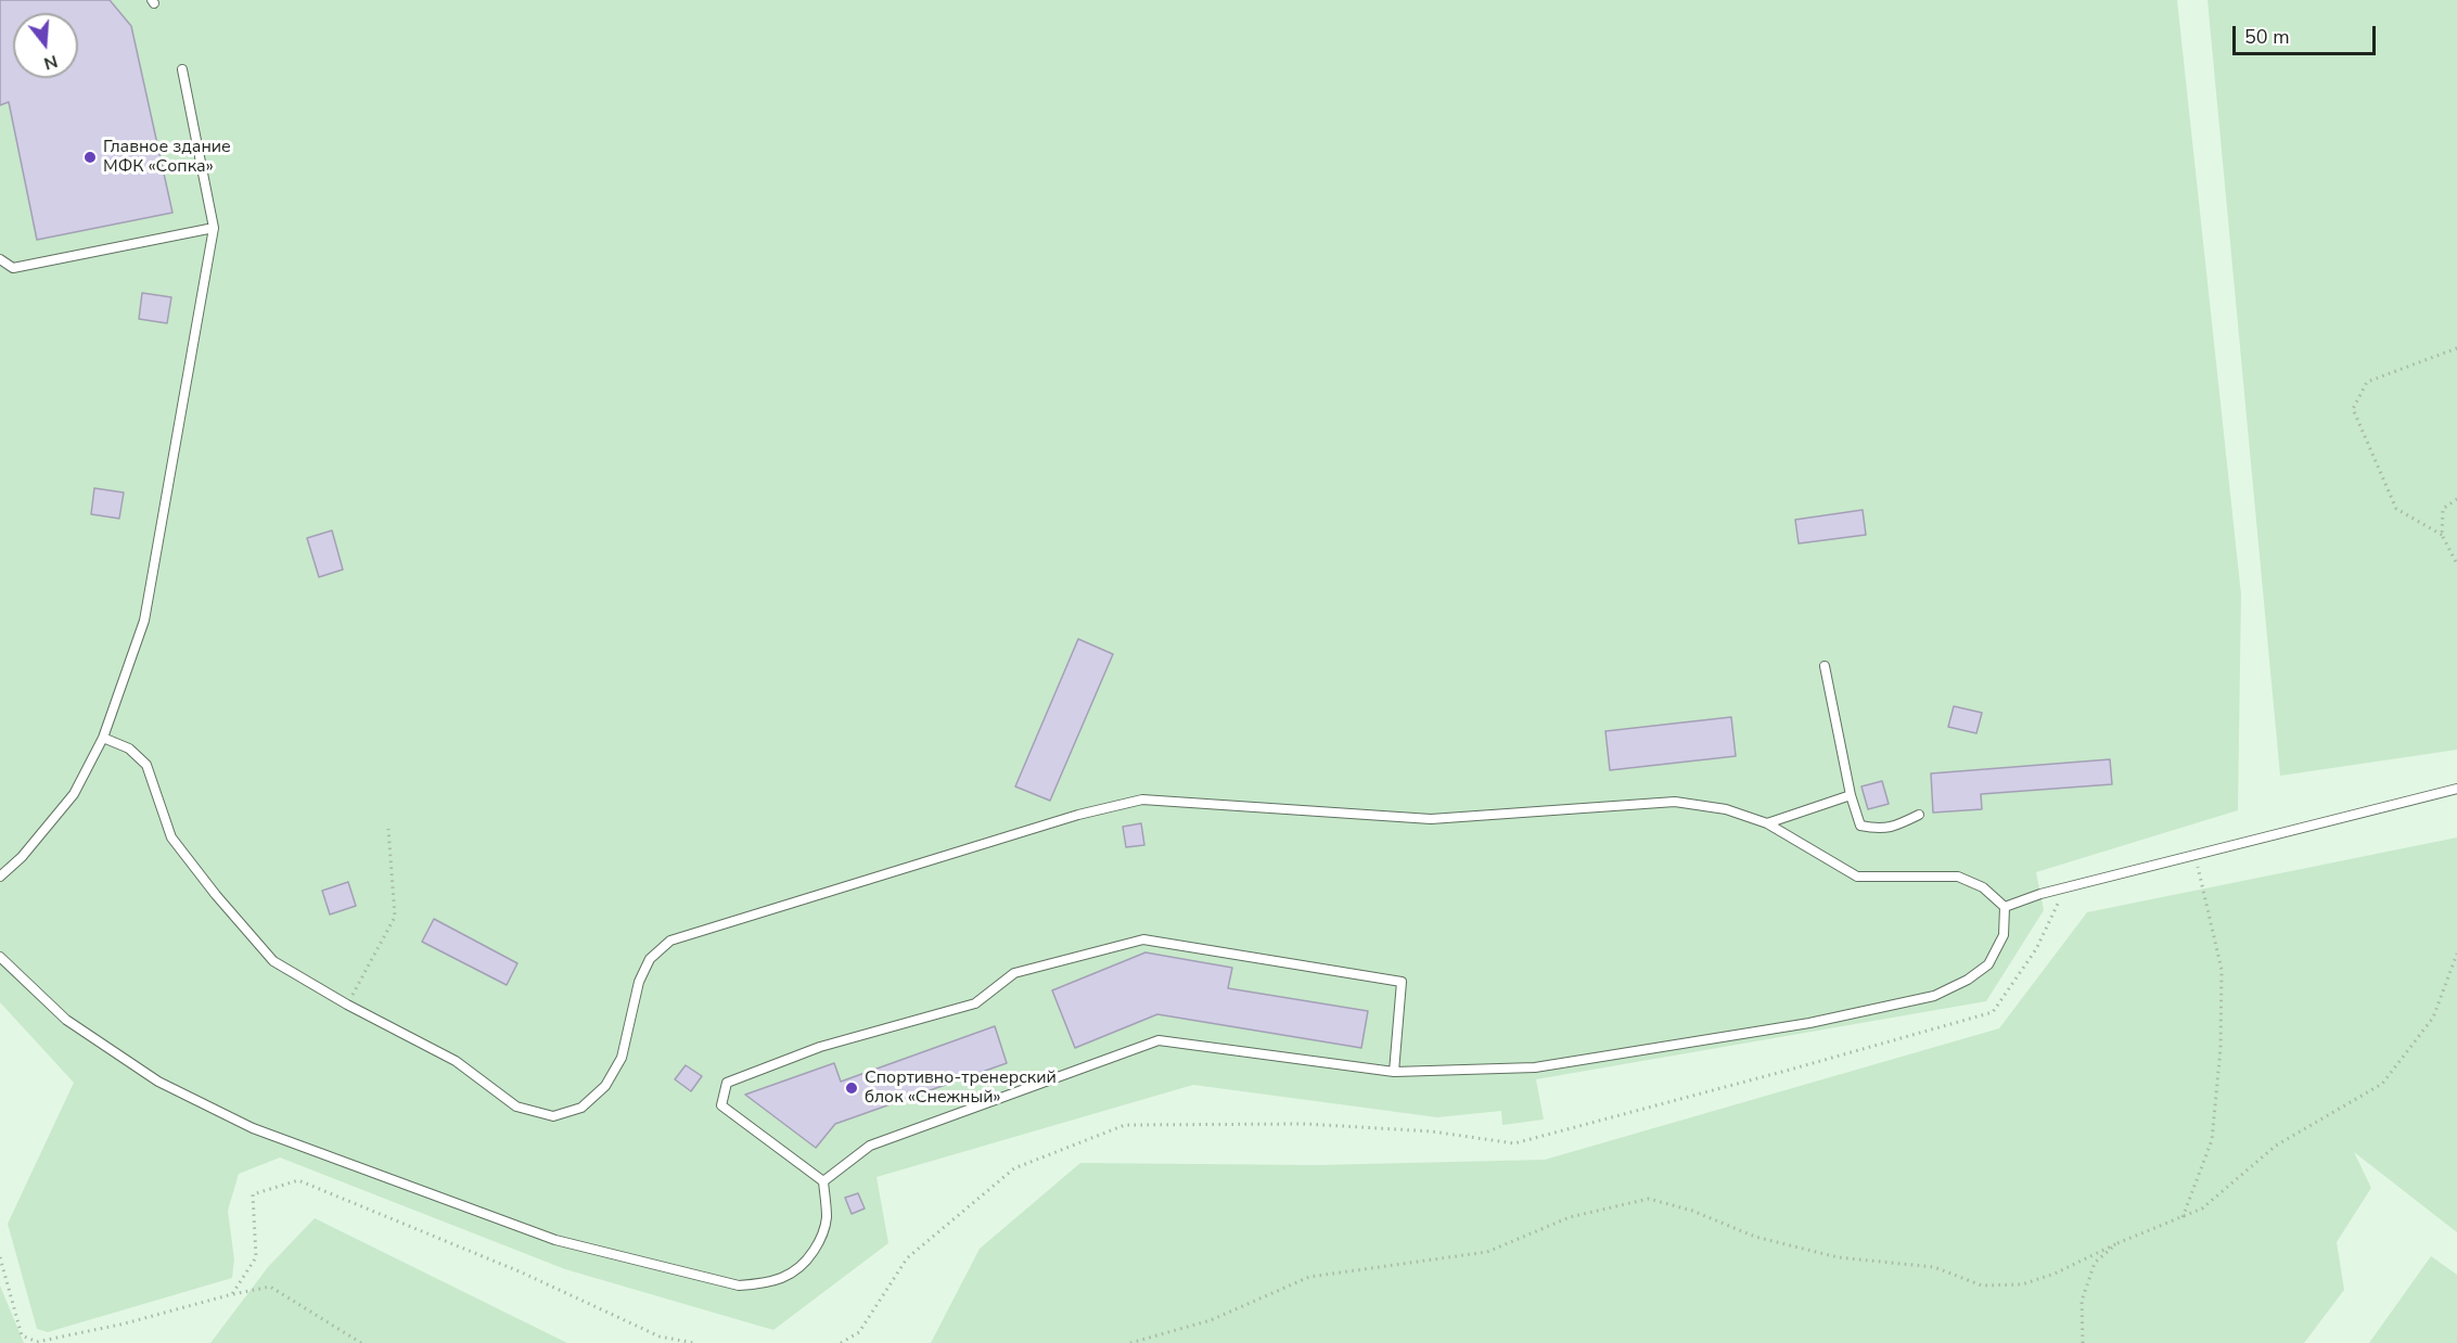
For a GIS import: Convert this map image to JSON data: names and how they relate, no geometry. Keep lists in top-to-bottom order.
{
  "places": ["Главное здание МФК «Сопка»", "Спортивно-тренерский блок «Снежный»"],
  "scale_bar": "50 m",
  "north": "bottom"
}
